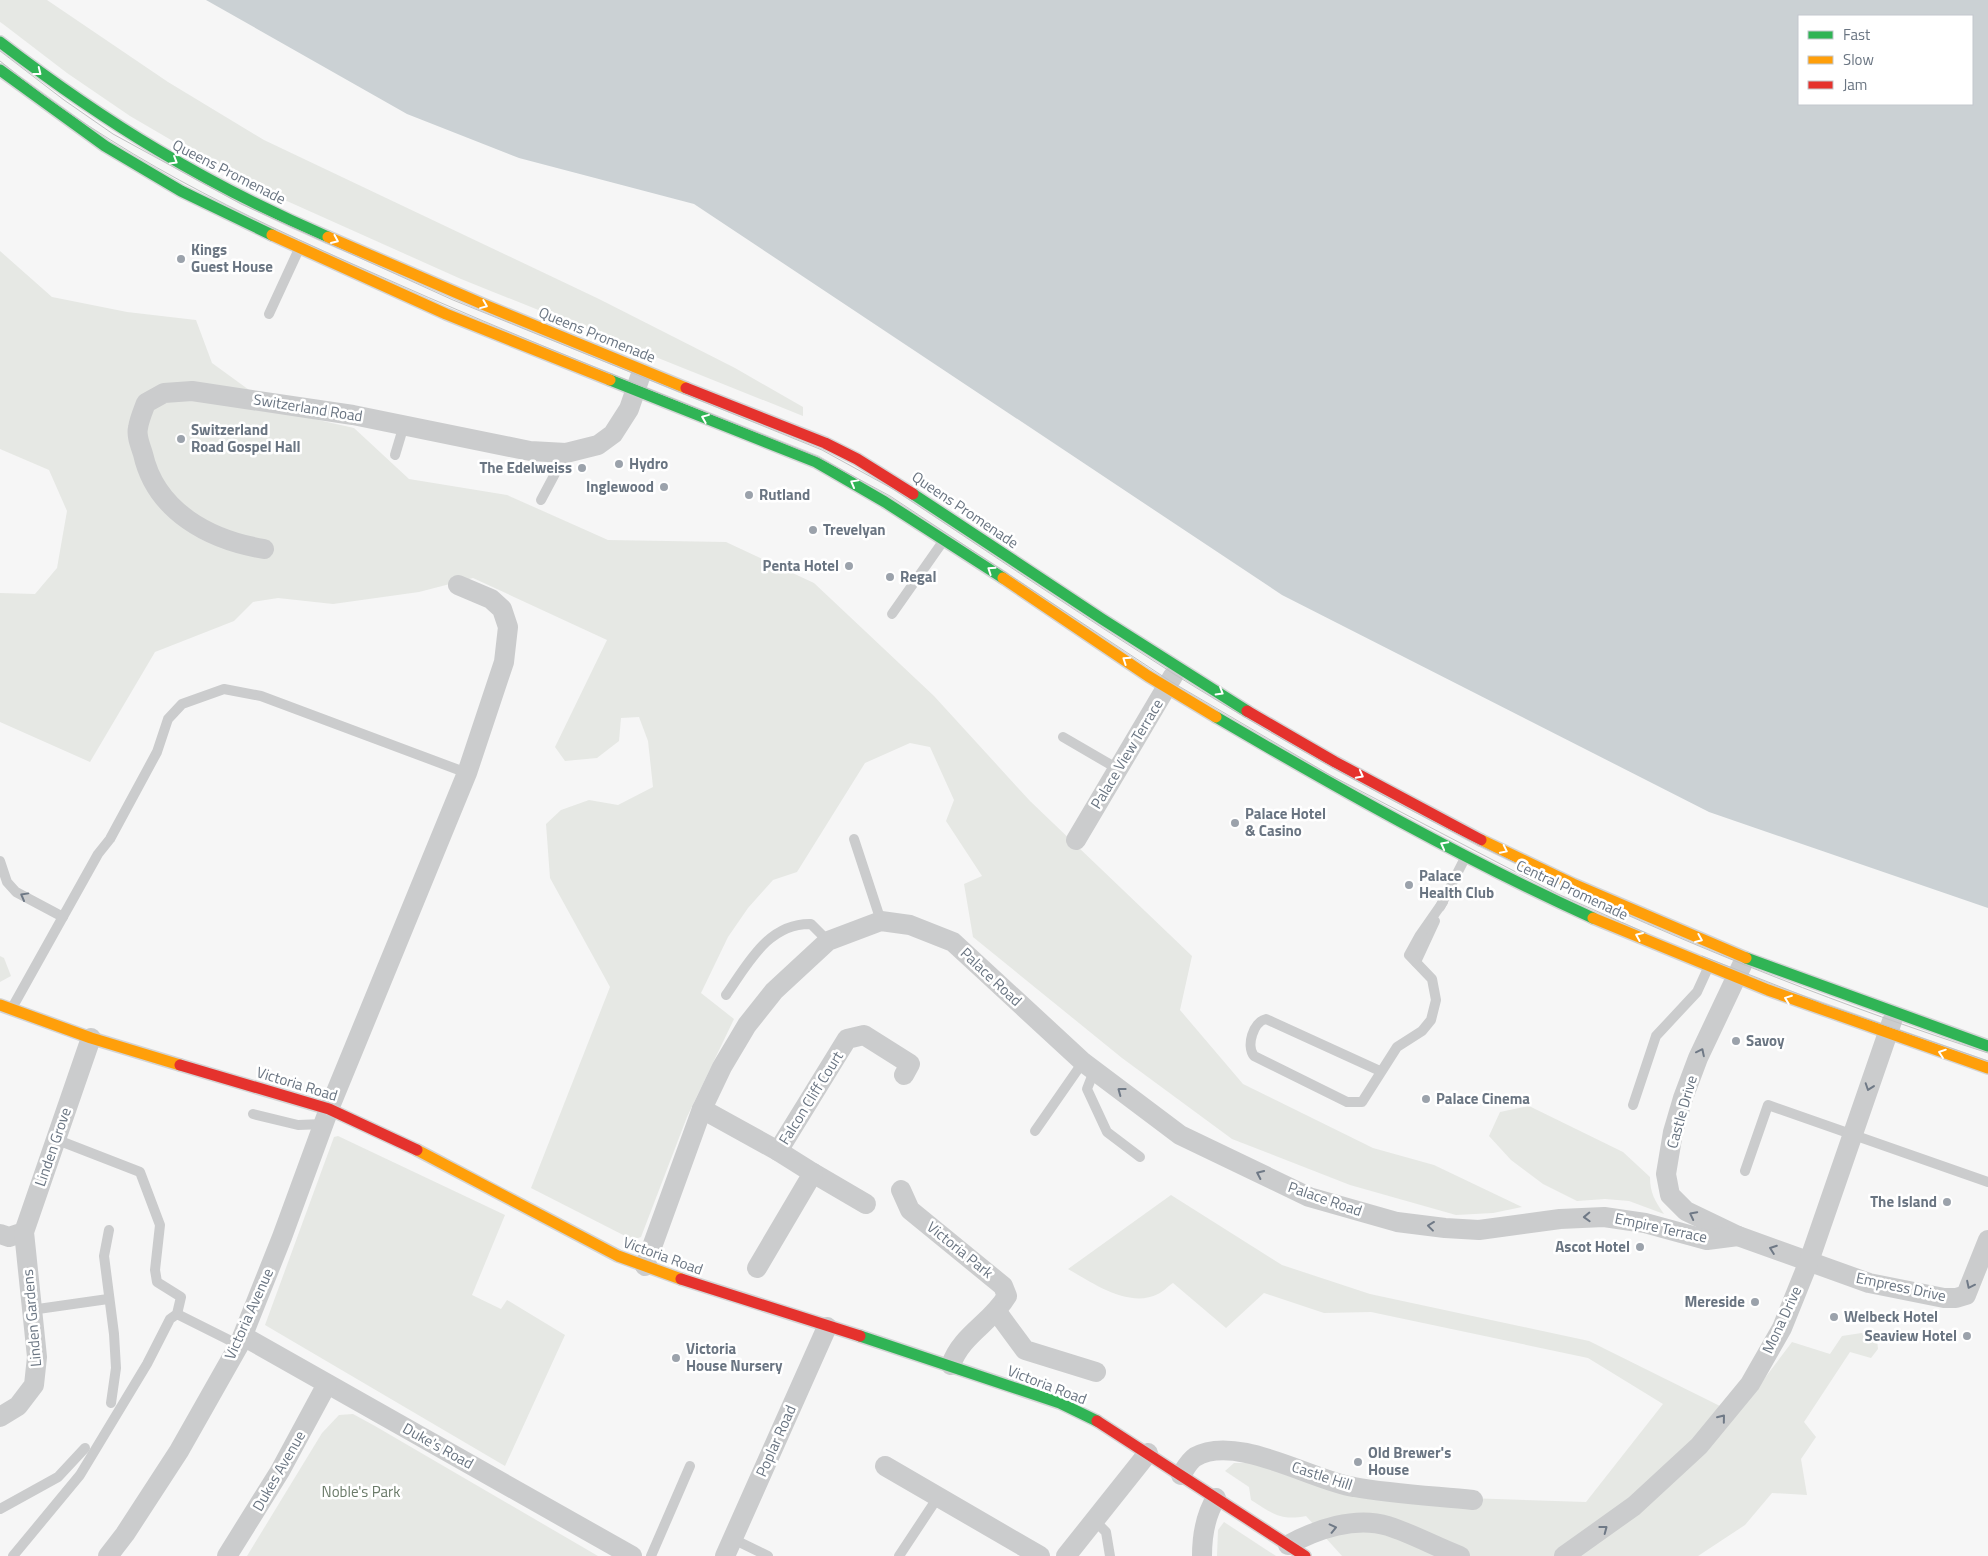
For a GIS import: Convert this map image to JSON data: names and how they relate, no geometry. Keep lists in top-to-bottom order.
{
  "streets": {
    "main road": ["Queens Promenade", "Central Promenade", "Victoria Road"],
    "street": [
      "Switzerland Road",
      "Palace View Terrace",
      "Palace Road",
      "Falcon Cliff Court",
      "Castle Drive",
      "Linden Grove",
      "Empire Terrace",
      "Victoria Park",
      "Empress Drive",
      "Victoria Avenue",
      "Linden Gardens",
      "Mona Drive",
      "Poplar Road",
      "Duke's Road",
      "Dukes Avenue",
      "Castle Hill"
    ]
  },
  "crossings": [
    ["Queens Promenade", "Switzerland Road"],
    ["Queens Promenade", "Palace View Terrace"],
    ["Queens Promenade", "Central Promenade"],
    ["Palace View Terrace", "Central Promenade"],
    ["Central Promenade", "Castle Drive"],
    ["Central Promenade", "Mona Drive"],
    ["Palace Road", "Victoria Road"],
    ["Palace Road", "Falcon Cliff Court"],
    ["Palace Road", "Empire Terrace"],
    ["Victoria Road", "Linden Grove"],
    ["Victoria Road", "Victoria Avenue"],
    ["Victoria Road", "Poplar Road"],
    ["Victoria Road", "Castle Hill"],
    ["Castle Drive", "Empire Terrace"],
    ["Linden Grove", "Linden Gardens"],
    ["Empire Terrace", "Empress Drive"],
    ["Empire Terrace", "Mona Drive"],
    ["Empress Drive", "Mona Drive"],
    ["Victoria Avenue", "Duke's Road"],
    ["Duke's Road", "Dukes Avenue"]
  ],
  "one_way": [
    "Palace Road",
    "Castle Drive",
    "Empire Terrace",
    "Empress Drive"
  ],
  "parks": ["Noble's Park"],
  "places": [
    "Kings Guest House",
    "Switzerland Road Gospel Hall",
    "Hydro",
    "The Edelweiss",
    "Inglewood",
    "Rutland",
    "Trevelyan",
    "Penta Hotel",
    "Regal",
    "Palace Hotel & Casino",
    "Palace Health Club",
    "Savoy",
    "Palace Cinema",
    "The Island",
    "Ascot Hotel",
    "Mereside",
    "Welbeck Hotel",
    "Seaview Hotel",
    "Victoria House Nursery",
    "Old Brewer's House"
  ],
  "legend": ["Fast", "Slow", "Jam"]
}
